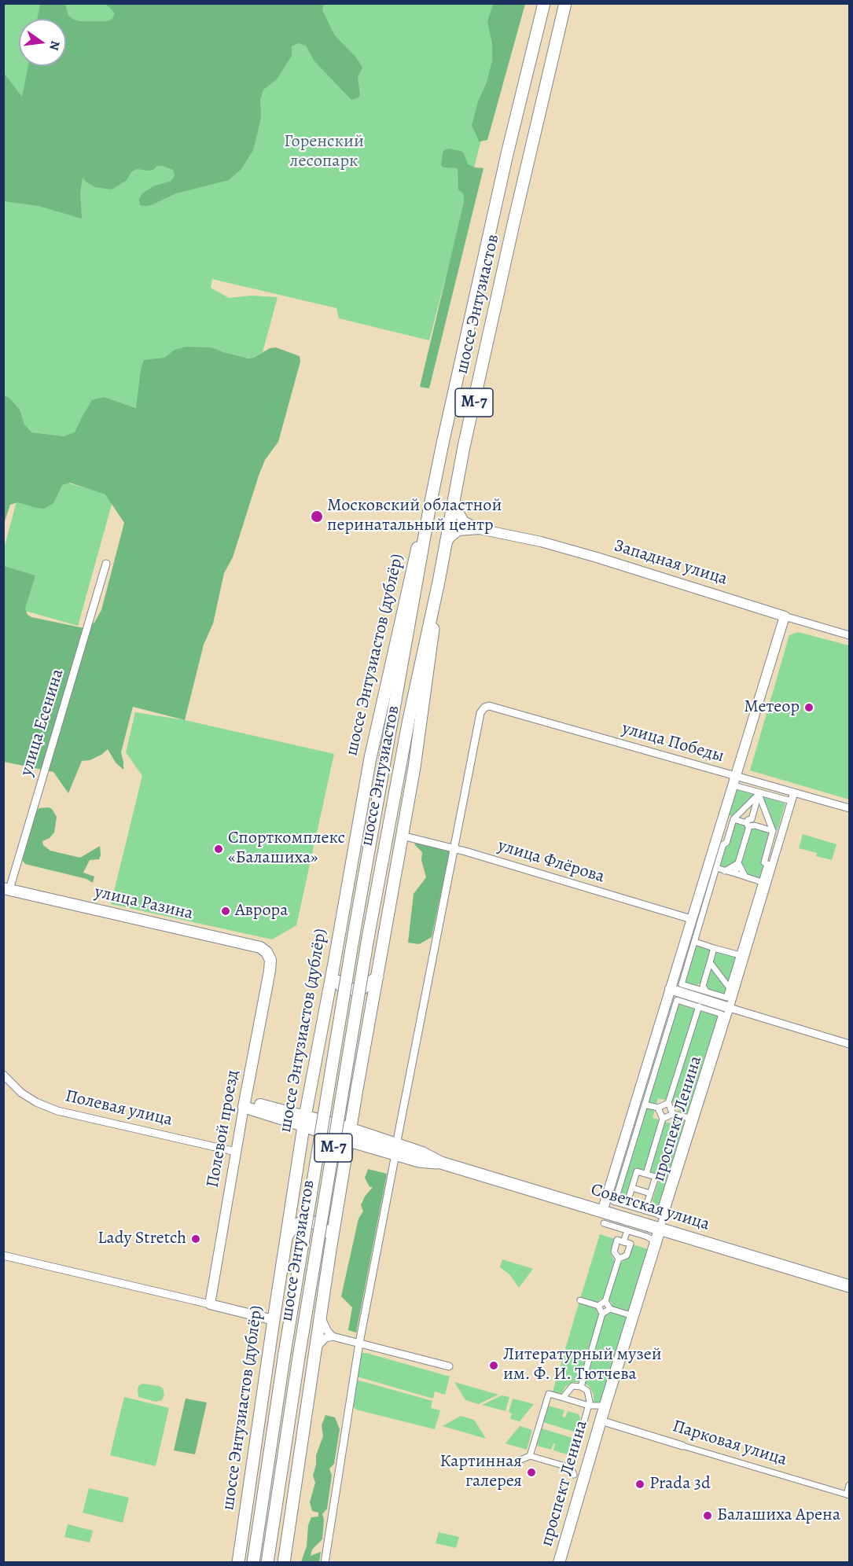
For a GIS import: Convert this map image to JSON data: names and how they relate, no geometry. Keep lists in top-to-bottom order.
{
  "streets": {
    "main road": [
      "шоссе Энтузиастов",
      "М-7",
      "шоссе Энтузиастов (дублёр)",
      "улица Разина",
      "проспект Ленина",
      "Полевой проезд",
      "Советская улица"
    ],
    "street": [
      "Западная улица",
      "улица Есенина",
      "улица Победы",
      "улица Флёрова",
      "Полевая улица",
      "Парковая улица"
    ]
  },
  "crossings": [
    ["шоссе Энтузиастов", "Западная улица"],
    ["шоссе Энтузиастов", "шоссе Энтузиастов (дублёр)"],
    ["шоссе Энтузиастов (дублёр)", "Советская улица"],
    ["улица Есенина", "улица Разина"],
    ["улица Победы", "улица Флёрова"],
    ["улица Победы", "проспект Ленина"],
    ["улица Разина", "Полевой проезд"],
    ["Полевая улица", "Полевой проезд"],
    ["проспект Ленина", "Советская улица"],
    ["проспект Ленина", "Парковая улица"],
    ["Полевой проезд", "Советская улица"]
  ],
  "parks": ["Горенский лесопарк"],
  "places": [
    "Московский областной перинатальный центр",
    "Метеор",
    "Спорткомплекс «Балашиха»",
    "Аврора",
    "Lady Stretch",
    "Литературный музей им. Ф. И. Тютчева",
    "Картинная галерея",
    "Prada 3d",
    "Балашиха Арена"
  ],
  "north": "right"
}
